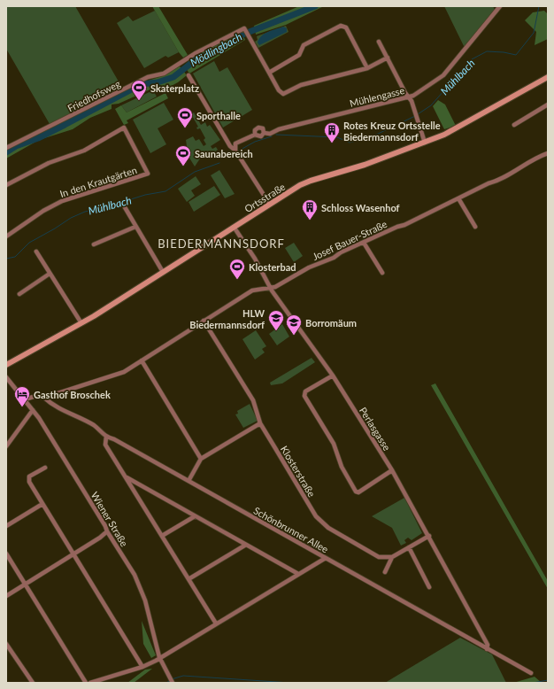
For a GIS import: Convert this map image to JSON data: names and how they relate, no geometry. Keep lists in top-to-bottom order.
{
  "streets": {
    "street": [
      "Friedhofsweg",
      "Mühlengasse",
      "In den Krautgärten",
      "Ortsstraße",
      "Josef Bauer-Straße",
      "Perlasgasse",
      "Klosterstraße",
      "Wiener Straße",
      "Schönbrunner Allee"
    ]
  },
  "crossings": [
    ["Ortsstraße", "Perlasgasse"],
    ["Josef Bauer-Straße", "Perlasgasse"],
    ["Josef Bauer-Straße", "Klosterstraße"],
    ["Josef Bauer-Straße", "Wiener Straße"],
    ["Josef Bauer-Straße", "Schönbrunner Allee"],
    ["Perlasgasse", "Schönbrunner Allee"]
  ],
  "districts": ["BIEDERMANNSDORF"],
  "water": ["Mödlingbach", "Mühlbach"],
  "places": {
    "sports": [
      "Skaterplatz",
      "Sporthalle",
      "Saunabereich",
      "Klosterbad"
    ],
    "building": ["Rotes Kreuz Ortsstelle Biedermannsdorf", "Schloss Wasenhof"],
    "school or university": ["HLW Biedermannsdorf", "Borromäum"],
    "hotel": ["Gasthof Broschek"]
  }
}
